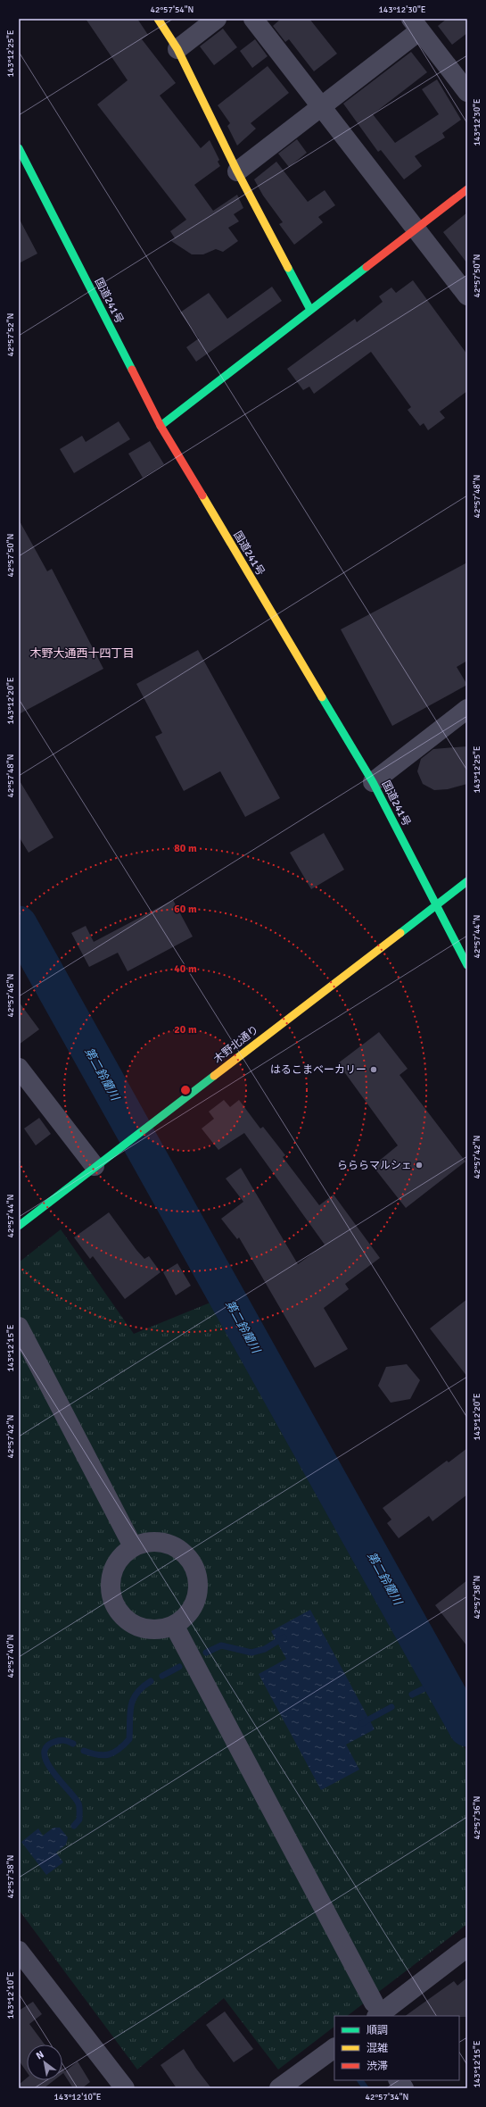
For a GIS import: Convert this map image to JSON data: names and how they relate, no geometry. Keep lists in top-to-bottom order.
{
  "streets": {
    "main road": ["国道241号", "木野北通り"]
  },
  "crossings": [
    ["国道241号", "木野北通り"]
  ],
  "districts": ["木野大通西十四丁目"],
  "water": ["第二鈴蘭川"],
  "places": ["はるこまベーカリー", "らららマルシェ"],
  "legend": ["順調", "混雑", "渋滞"],
  "north": "top left",
  "coordinates": [
    "42°57'54\"N",
    "143°12'30\"E",
    "143°12'25\"E",
    "42°57'50\"N",
    "42°57'52\"N",
    "42°57'48\"N",
    "143°12'20\"E",
    "42°57'44\"N",
    "42°57'46\"N",
    "42°57'42\"N",
    "143°12'15\"E",
    "42°57'38\"N",
    "42°57'40\"N",
    "42°57'36\"N",
    "143°12'10\"E",
    "42°57'34\"N"
  ],
  "rings": [
    "80 m",
    "60 m",
    "40 m",
    "20 m"
  ]
}
